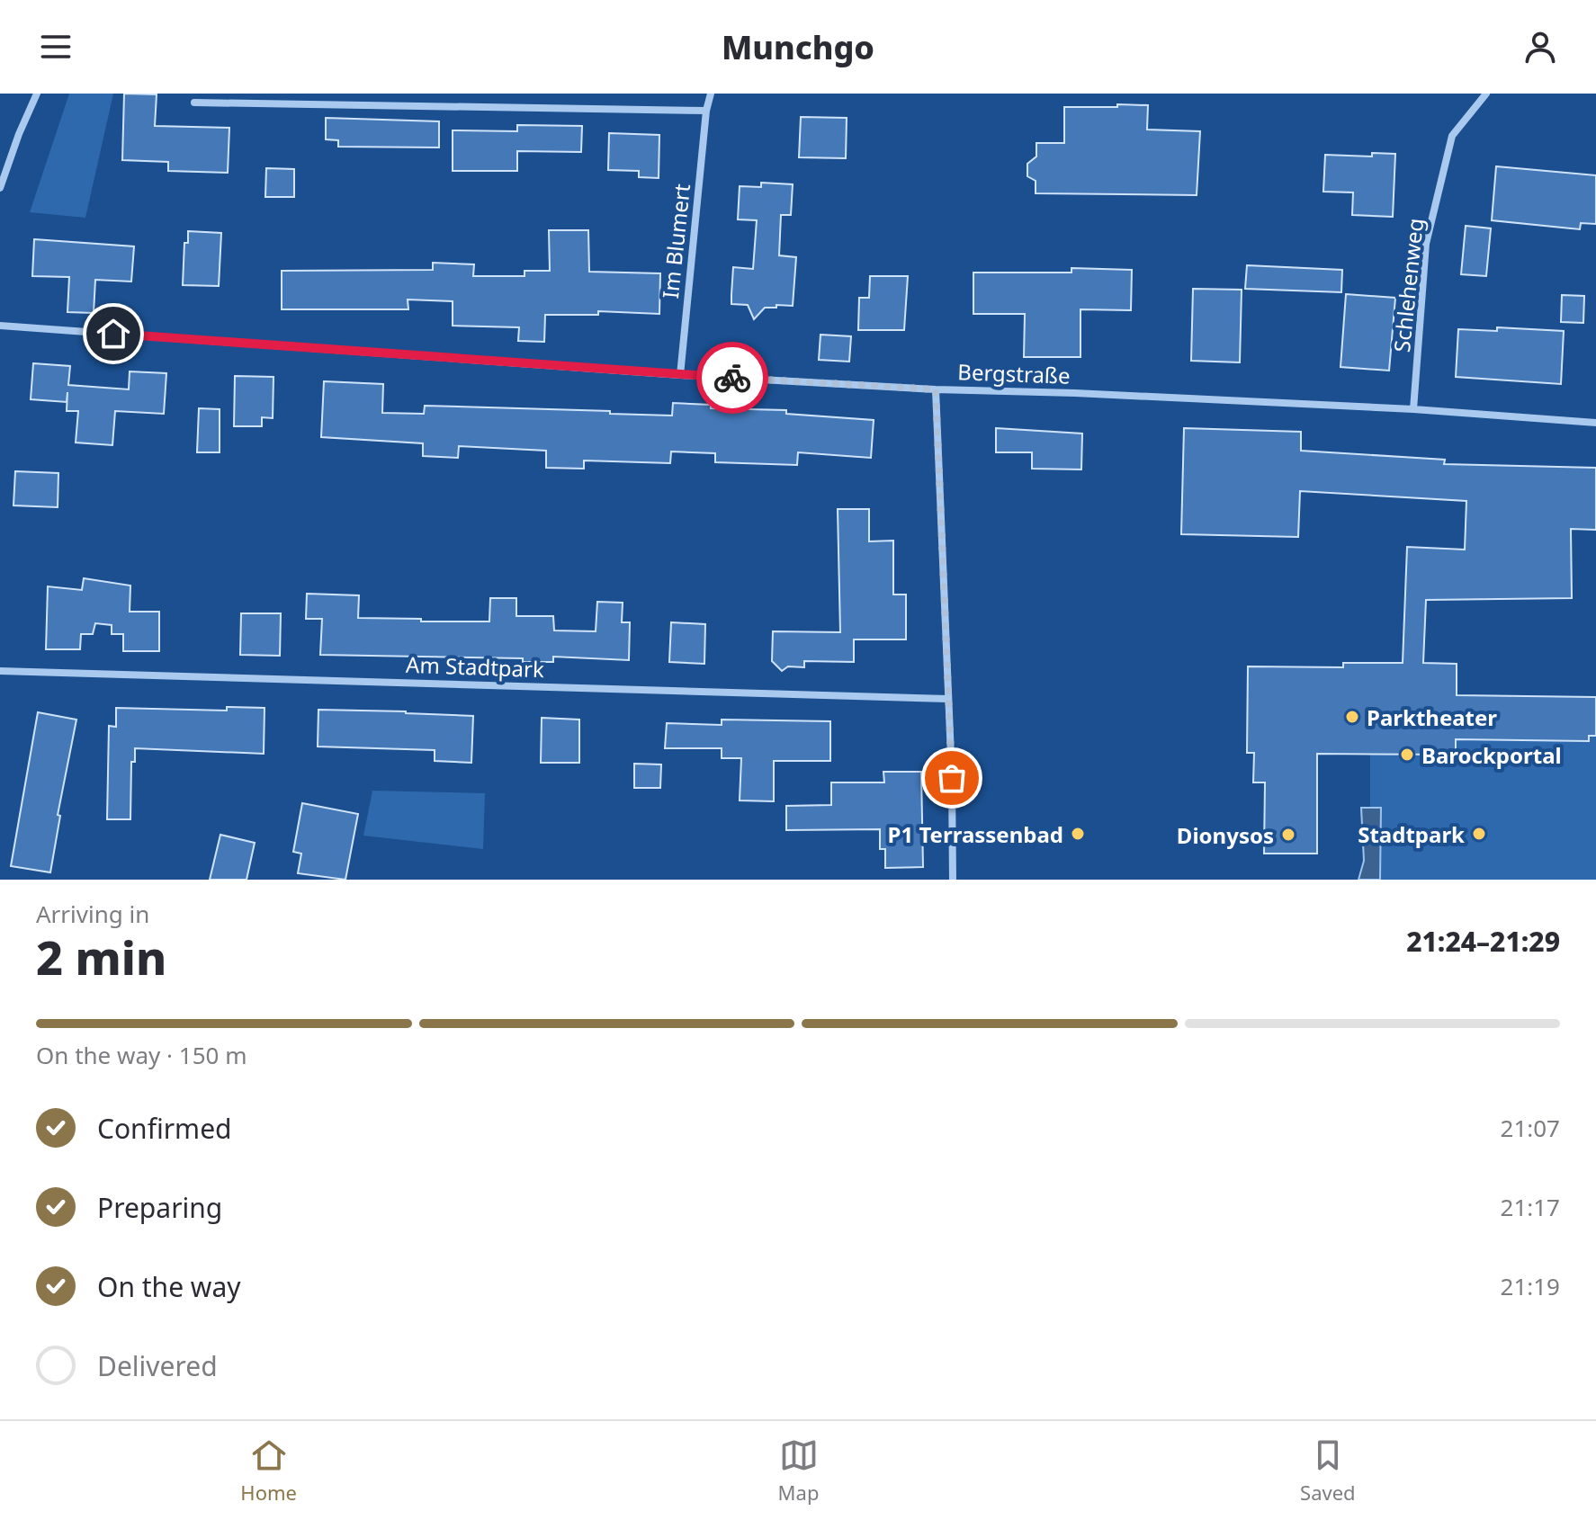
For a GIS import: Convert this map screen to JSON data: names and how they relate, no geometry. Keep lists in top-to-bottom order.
{
  "streets": {
    "street": [
      "Im Blumert",
      "Schlehenweg",
      "Bergstraße",
      "Am Stadtpark"
    ]
  },
  "crossings": [
    ["Im Blumert", "Bergstraße"],
    ["Schlehenweg", "Bergstraße"]
  ],
  "places": [
    "Parktheater",
    "Barockportal",
    "P1 Terrassenbad",
    "Stadtpark",
    "Dionysos"
  ],
  "page": {
    "header": "Munchgo",
    "heading": ["2 min", "Arriving in", "21:24–21:29"],
    "bar": "On the way · 150 m",
    "list": [
      ["Confirmed", "21:07"],
      ["Preparing", "21:17"],
      ["On the way", "21:19"],
      "Delivered"
    ],
    "tabs": ["Home", "Map", "Saved"]
  }
}
